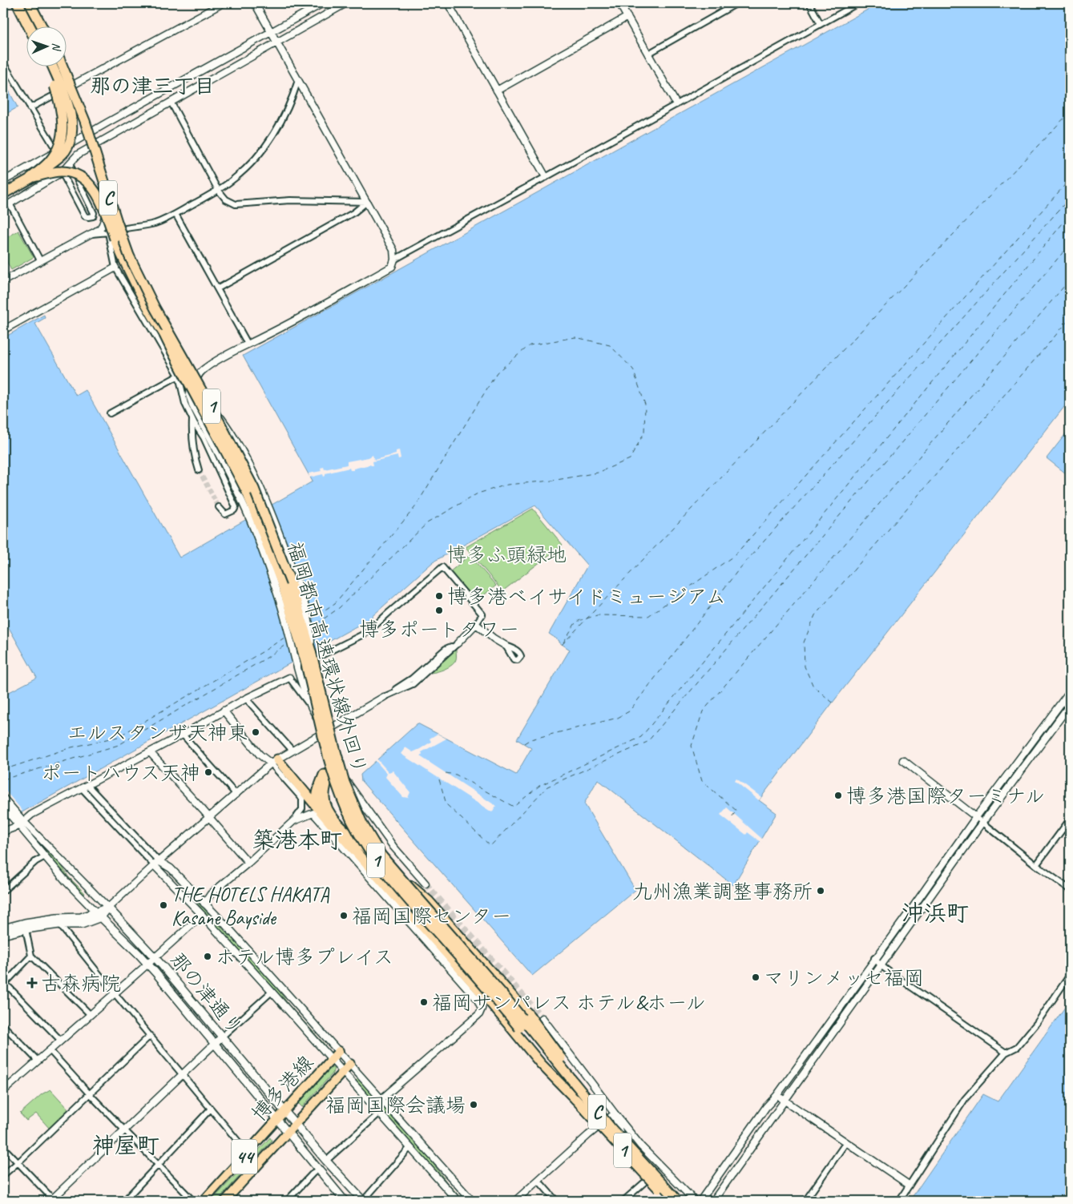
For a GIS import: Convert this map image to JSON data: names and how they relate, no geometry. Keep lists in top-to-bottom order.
{
  "streets": {
    "highway": ["C", "1", "福岡都市高速環状線外回り"],
    "main road": ["那の津通り", "博多港線", "44"]
  },
  "crossings": [
    ["C", "1"],
    ["1", "福岡都市高速環状線外回り"],
    ["那の津通り", "博多港線"]
  ],
  "districts": [
    "那の津三丁目",
    "築港本町",
    "沖浜町",
    "神屋町"
  ],
  "parks": ["博多ふ頭緑地"],
  "places": {
    "other": [
      "博多港ベイサイドミュージアム",
      "博多ポートタワー",
      "エルスタンザ天神東",
      "ポートハウス天神",
      "博多港国際ターミナル",
      "九州漁業調整事務所",
      "THE HOTELS HAKATA Kasane Bayside",
      "福岡国際センター",
      "ホテル博多プレイス",
      "マリンメッセ福岡",
      "福岡サンパレス ホテル&ホール",
      "福岡国際会議場"
    ],
    "health": ["古森病院"]
  },
  "north": "right"
}
